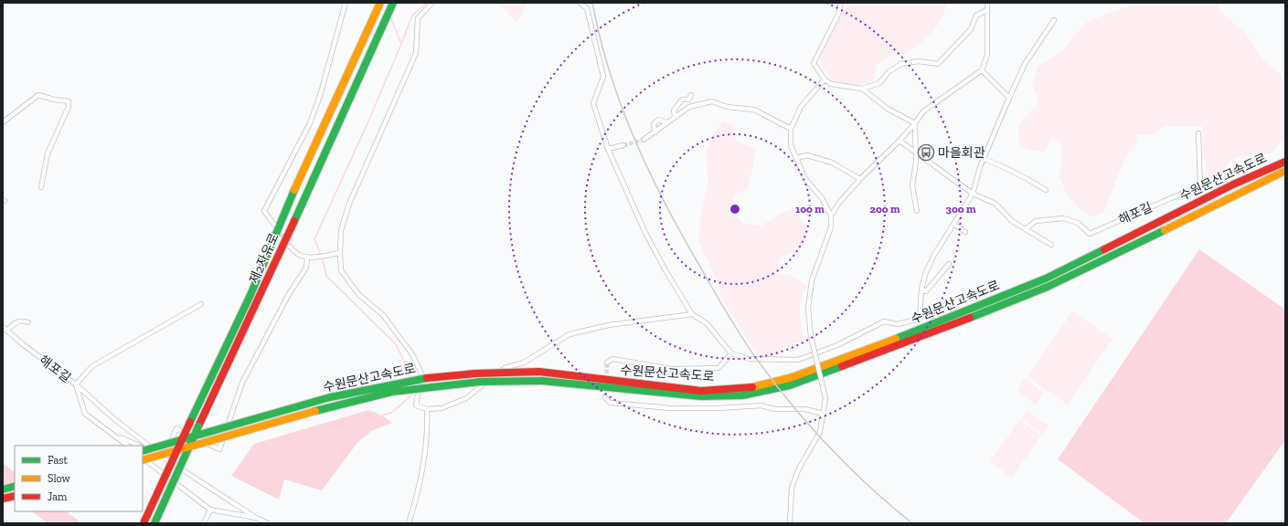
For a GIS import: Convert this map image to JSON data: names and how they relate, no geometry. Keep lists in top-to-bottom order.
{
  "streets": {
    "highway": ["수원문산고속도로", "제2자유로"],
    "street": ["해포길"]
  },
  "places": {
    "bus stop": ["마을회관"]
  },
  "legend": ["Fast", "Slow", "Jam"],
  "rings": ["100 m", "200 m", "300 m"]
}
